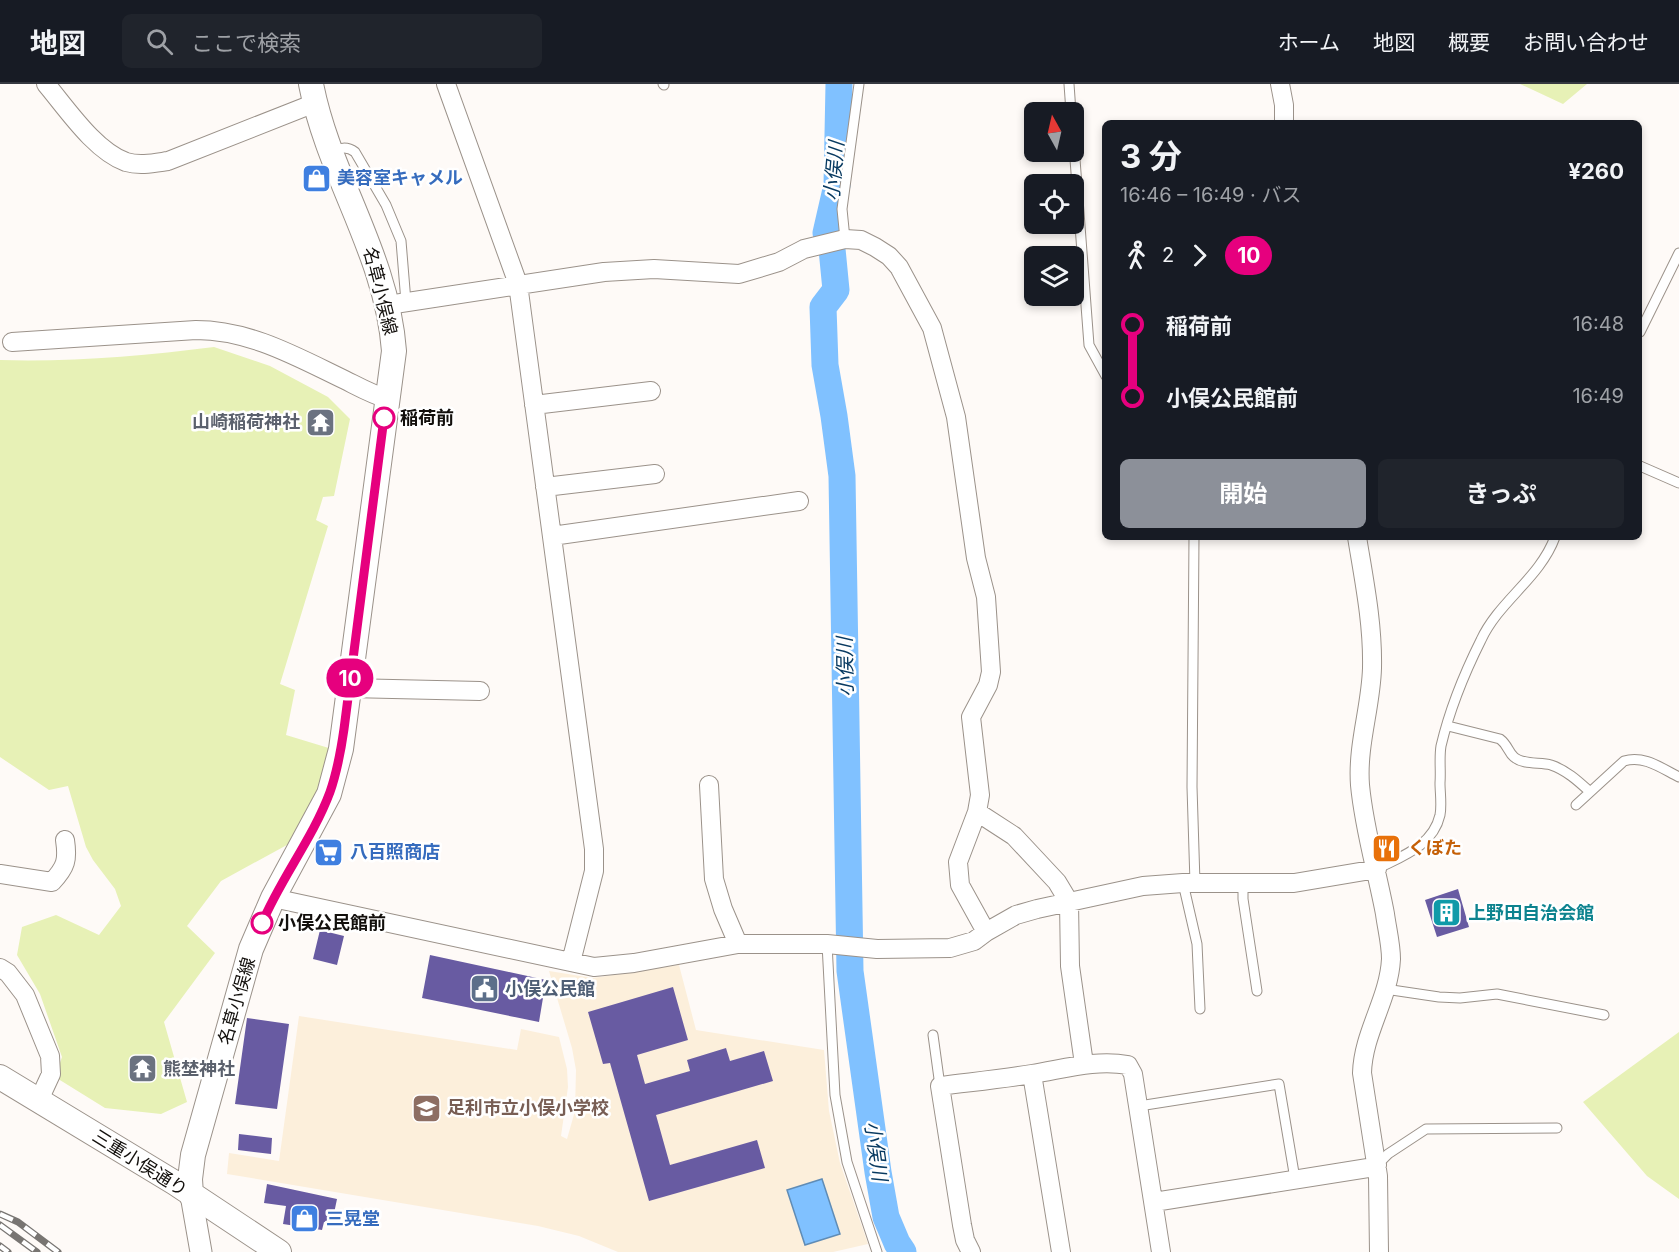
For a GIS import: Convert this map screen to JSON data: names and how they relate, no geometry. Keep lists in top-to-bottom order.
{
  "streets": {
    "main road": ["名草小俣線", "三重小俣通り"]
  },
  "crossings": [
    ["名草小俣線", "三重小俣通り"]
  ],
  "water": ["小俣川"],
  "places": {
    "shop": ["美容室キャメル", "三晃堂"],
    "other": ["稲荷前", "小俣公民館前"],
    "temple": ["山崎稲荷神社", "熊埜神社"],
    "restaurant": ["くぼた"],
    "supermarket": ["八百照商店"],
    "building": ["上野田自治会館"],
    "public building": ["小俣公民館"],
    "school or university": ["足利市立小俣小学校"]
  },
  "lines": ["bus line 10"],
  "north": "top",
  "page": {
    "header": "地図",
    "search": "ここで検索",
    "nav": [
      "ホーム",
      "地図",
      "概要",
      "お問い合わせ"
    ],
    "on_map": "10",
    "heading": ["3 分", "16:46 – 16:49 · バス", "¥260"],
    "legs": ["2", "10"],
    "list": [
      {
        "name": "稲荷前",
        "value": "16:48"
      },
      {
        "name": "小俣公民館前",
        "value": "16:49"
      }
    ],
    "buttons": ["開始", "きっぷ"]
  }
}
